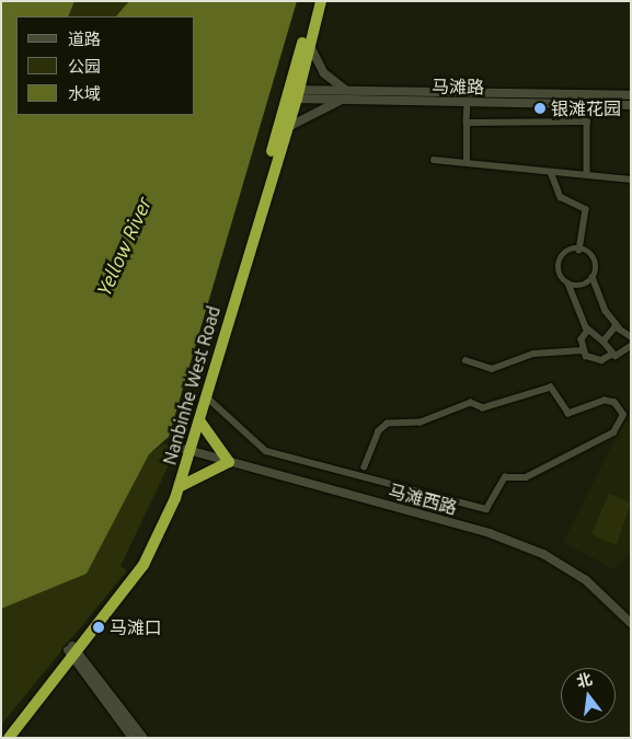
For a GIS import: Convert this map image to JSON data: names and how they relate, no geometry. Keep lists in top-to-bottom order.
{
  "streets": {
    "highway": ["Nanbinhe West Road"],
    "main road": ["马滩路", "马滩西路"]
  },
  "crossings": [
    ["马滩路", "Nanbinhe West Road"],
    ["Nanbinhe West Road", "马滩西路"]
  ],
  "water": ["Yellow River"],
  "places": ["银滩花园", "马滩口"],
  "legend": ["道路", "公园", "水域"],
  "north": "top"
}
